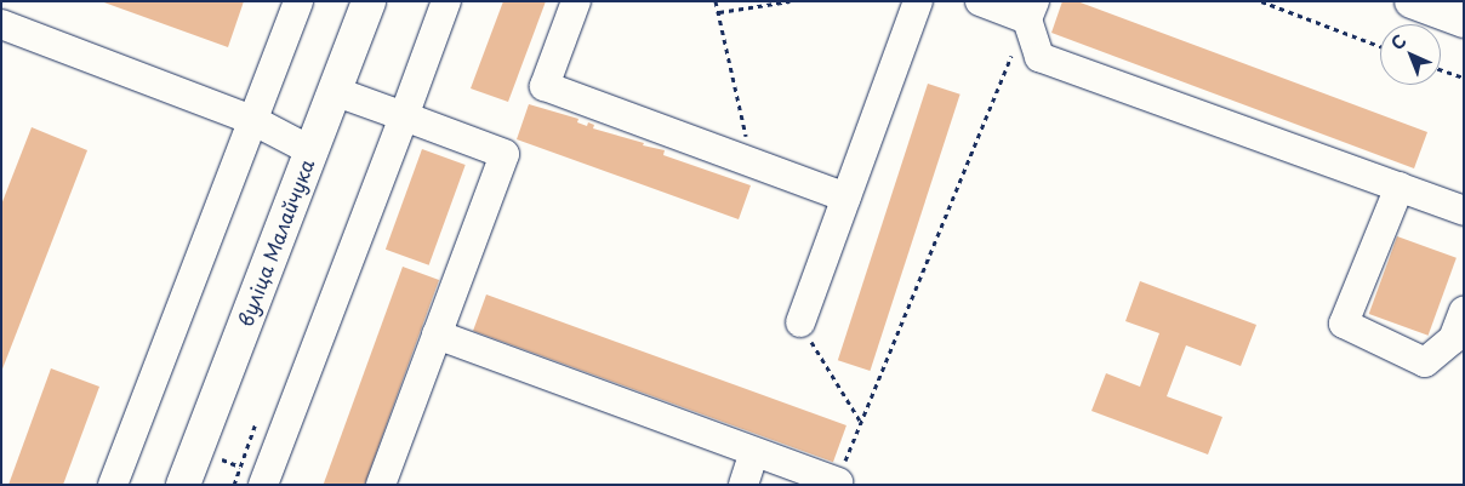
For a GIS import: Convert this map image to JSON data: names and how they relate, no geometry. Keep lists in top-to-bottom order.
{
  "streets": {
    "main road": ["вуліца Малайчука"]
  },
  "north": "top left"
}
